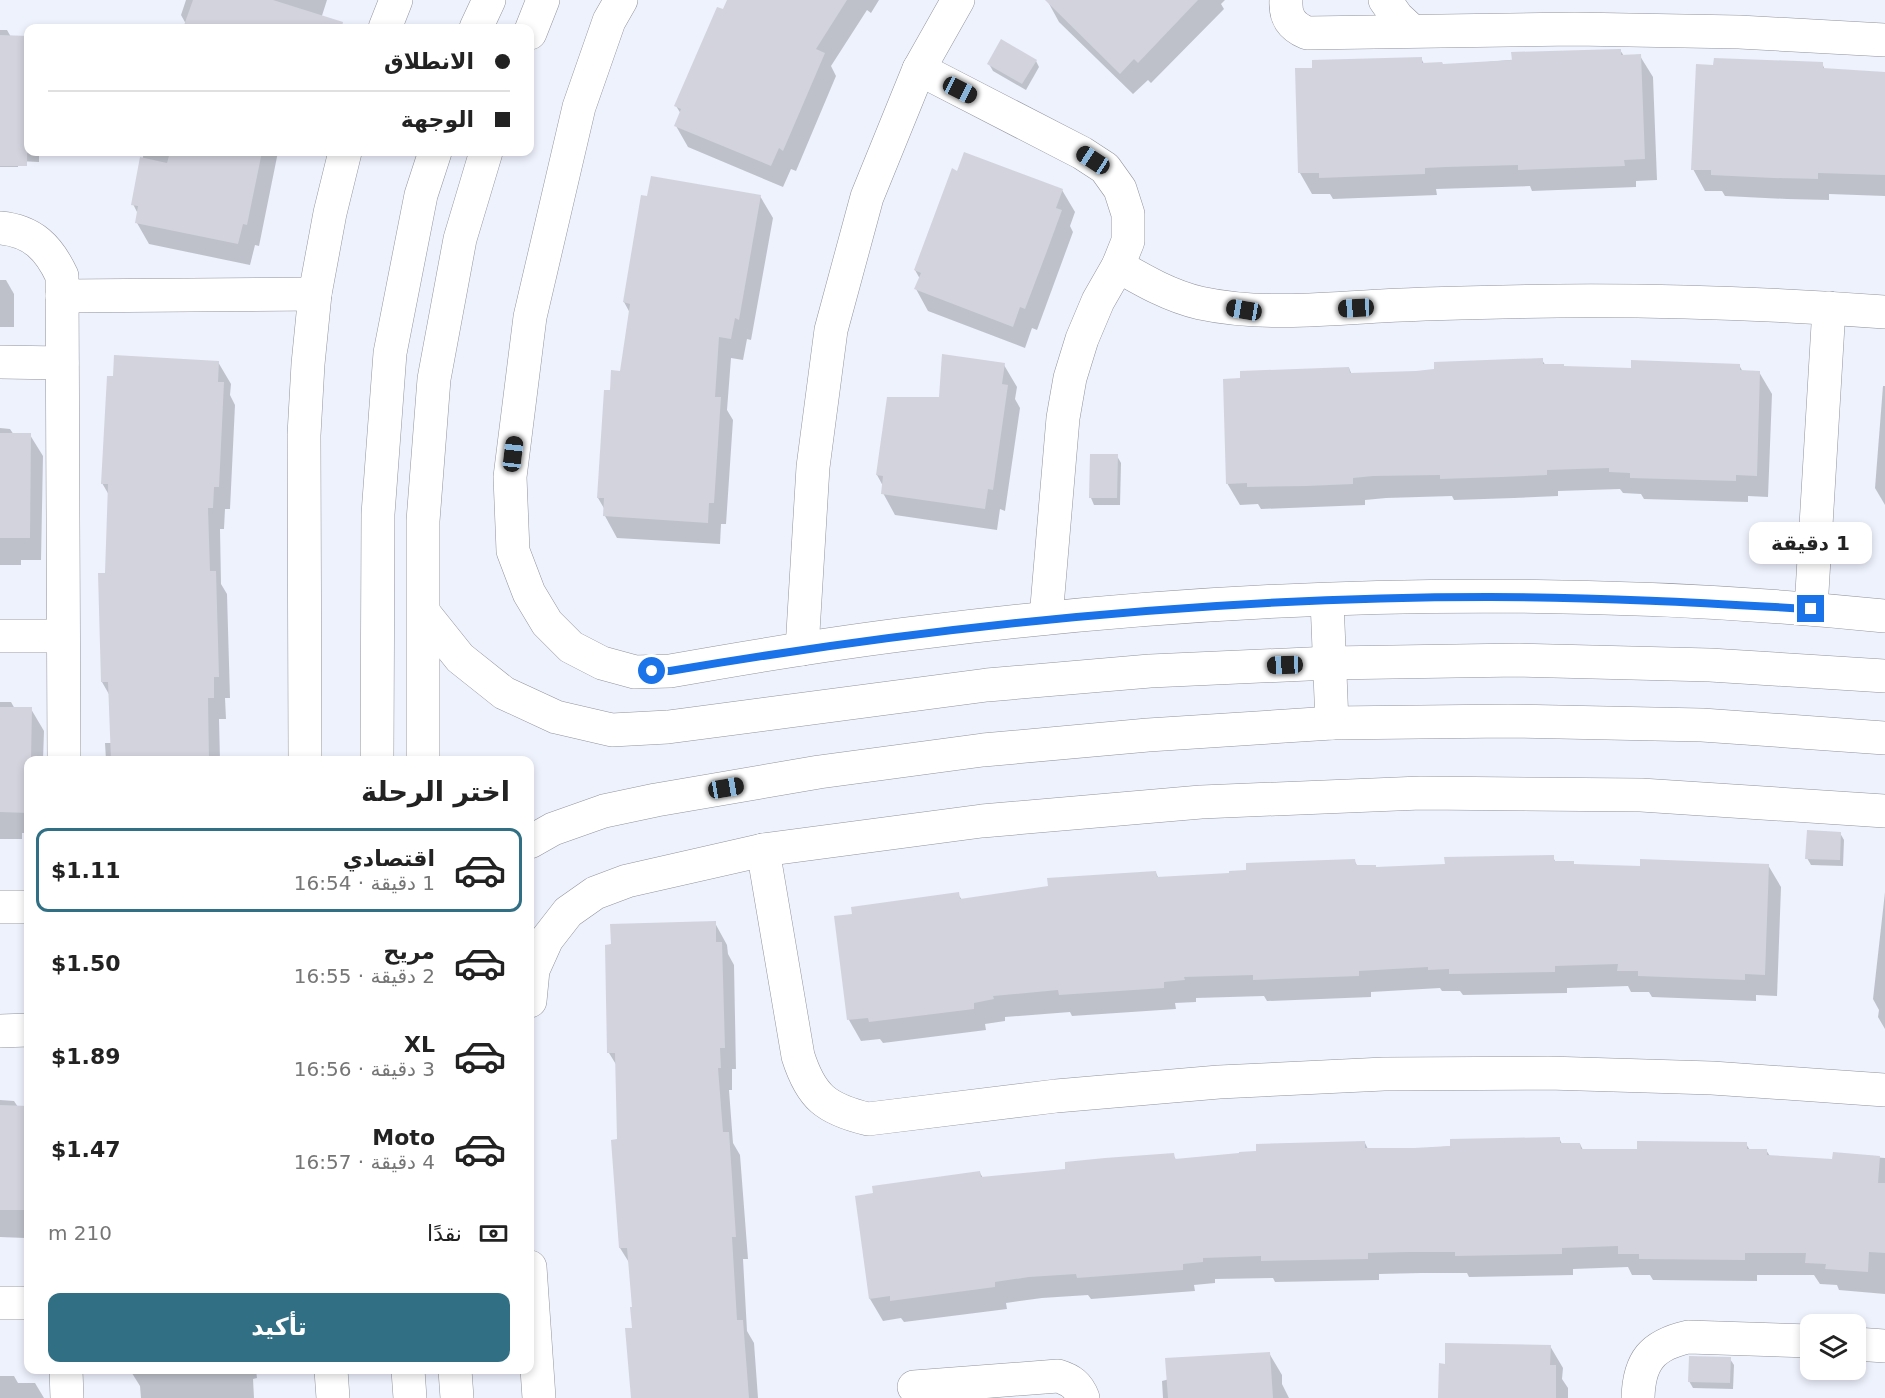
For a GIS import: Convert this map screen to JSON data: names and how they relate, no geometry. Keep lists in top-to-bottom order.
{
  "page": {
    "banner": ["الانطلاق", "الوجهة"],
    "bubble": "1 دقيقة",
    "heading": "اختر الرحلة",
    "list": [
      {
        "name": "اقتصادي",
        "note": "1 دقيقة · 16:54",
        "value": "$1.11"
      },
      {
        "name": "مريح",
        "note": "2 دقيقة · 16:55",
        "value": "$1.50"
      },
      {
        "name": "XL",
        "note": "3 دقيقة · 16:56",
        "value": "$1.89"
      },
      {
        "name": "Moto",
        "note": "4 دقيقة · 16:57",
        "value": "$1.47"
      }
    ],
    "pay": ["نقدًا", "210 m"],
    "buttons": "تأكيد"
  }
}
